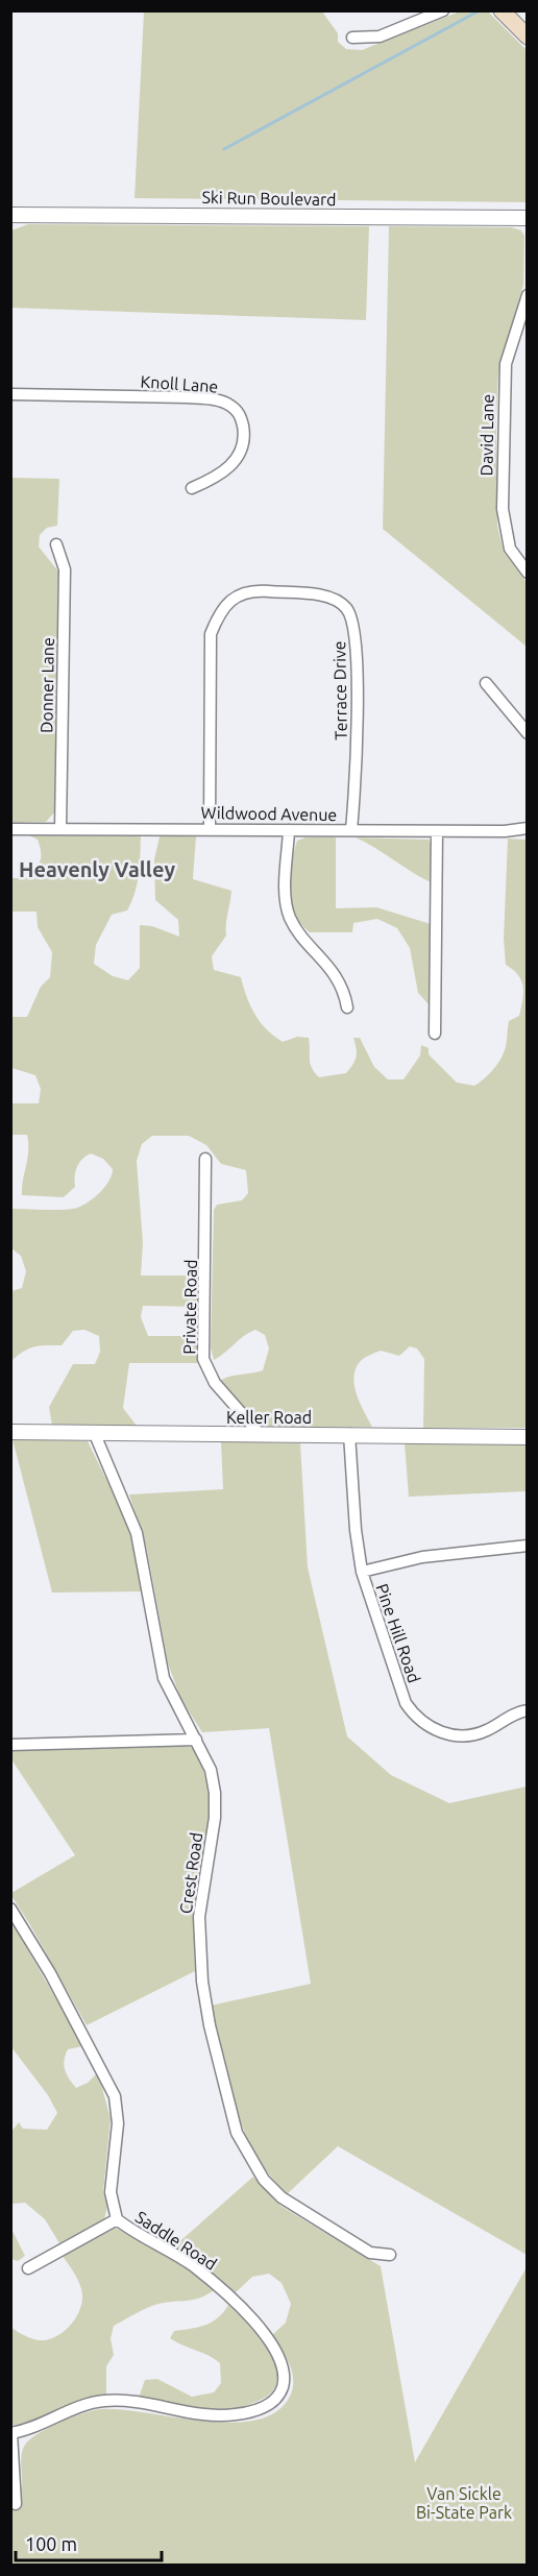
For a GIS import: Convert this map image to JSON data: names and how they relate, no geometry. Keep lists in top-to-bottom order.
{
  "streets": {
    "street": [
      "Ski Run Boulevard",
      "Knoll Lane",
      "David Lane",
      "Donner Lane",
      "Terrace Drive",
      "Wildwood Avenue",
      "Private Road",
      "Keller Road",
      "Pine Hill Road",
      "Crest Road",
      "Saddle Road"
    ]
  },
  "crossings": [
    ["Donner Lane", "Wildwood Avenue"],
    ["Terrace Drive", "Wildwood Avenue"],
    ["Private Road", "Keller Road"],
    ["Keller Road", "Pine Hill Road"],
    ["Keller Road", "Crest Road"]
  ],
  "districts": ["Heavenly Valley"],
  "parks": ["Van Sickle Bi-State Park"],
  "scale_bar": "100 m"
}
